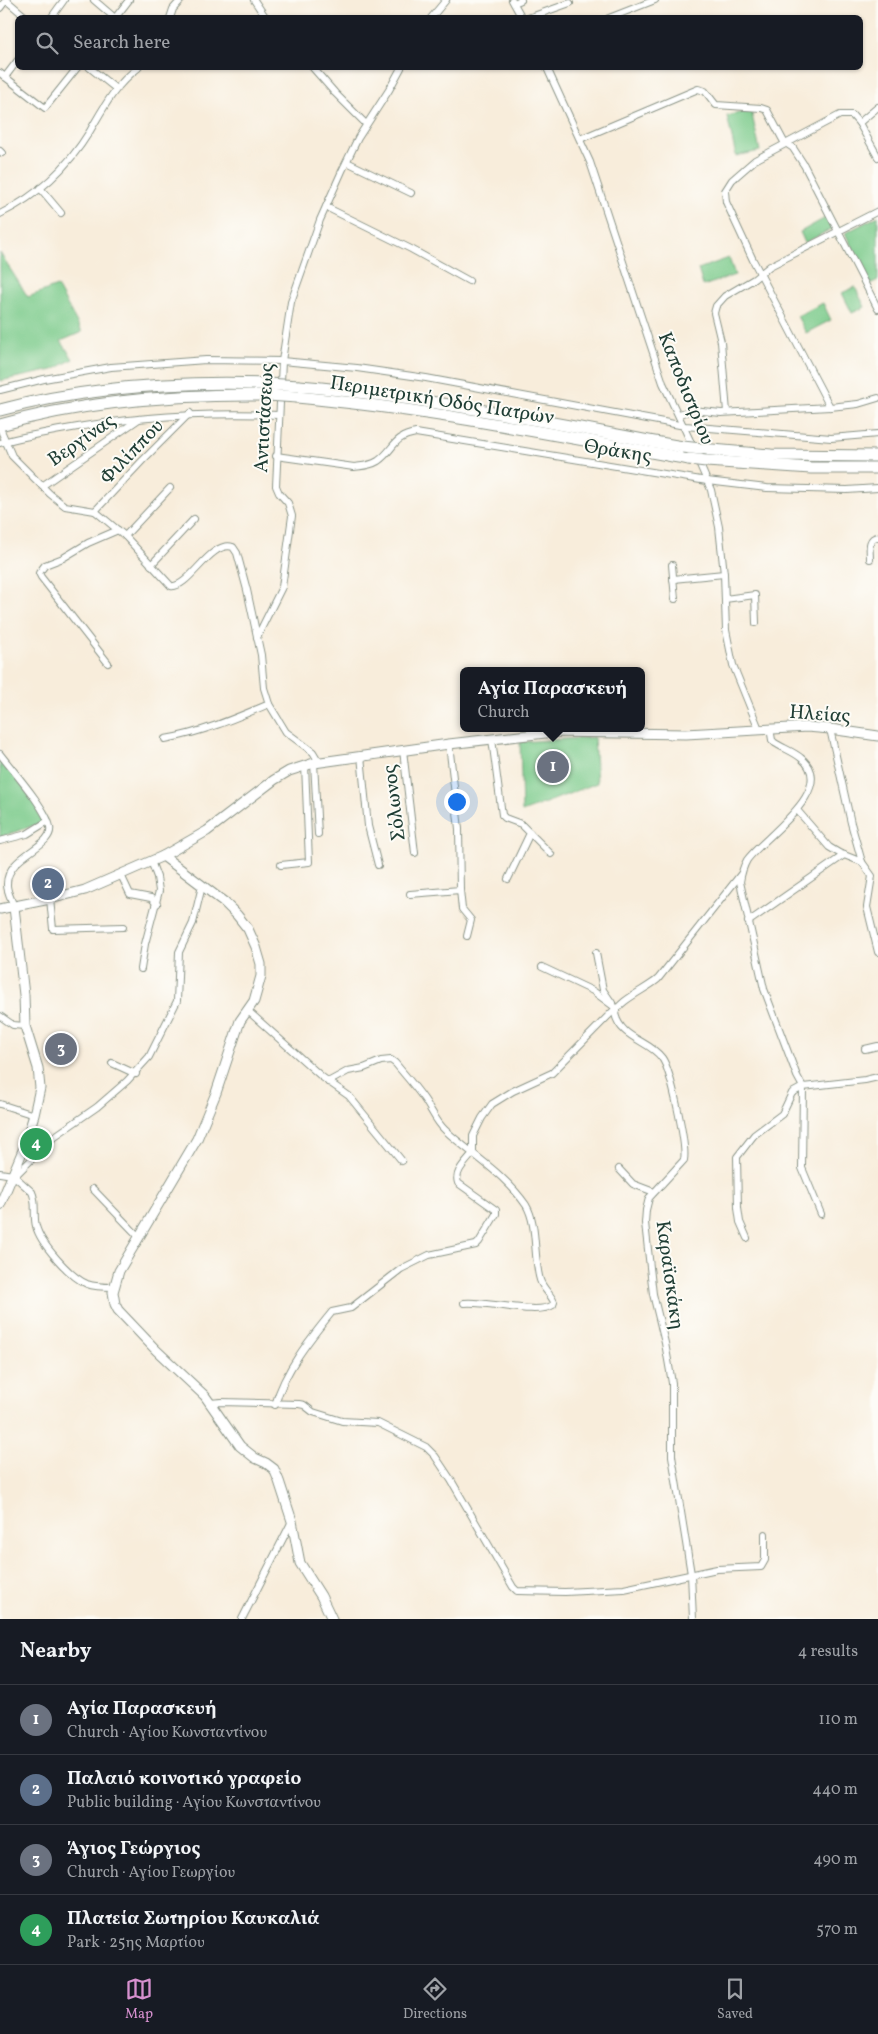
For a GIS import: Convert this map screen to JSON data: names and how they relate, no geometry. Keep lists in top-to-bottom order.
{
  "streets": {
    "highway": ["Περιμετρική Οδός Πατρών"],
    "street": [
      "Καποδιστρίου",
      "Αντιστάσεως",
      "Βεργίνας",
      "Θράκης",
      "Φιλίππου",
      "Ηλείας",
      "Σόλωνος",
      "Καραϊσκάκη"
    ]
  },
  "crossings": [
    ["Καποδιστρίου", "Θράκης"],
    ["Καποδιστρίου", "Ηλείας"],
    ["Αντιστάσεως", "Θράκης"],
    ["Ηλείας", "Σόλωνος"]
  ],
  "page": {
    "search": "Search here",
    "popup": ["Αγία Παρασκευή", "Church"],
    "pins": [
      "1",
      "2",
      "3",
      "4"
    ],
    "heading": ["Nearby", "4 results"],
    "list": [
      {
        "mark": "1",
        "name": "Αγία Παρασκευή",
        "note": "Church · Αγίου Κωνσταντίνου",
        "value": "110 m"
      },
      {
        "mark": "2",
        "name": "Παλαιό κοινοτικό γραφείο",
        "note": "Public building · Αγίου Κωνσταντίνου",
        "value": "440 m"
      },
      {
        "mark": "3",
        "name": "Άγιος Γεώργιος",
        "note": "Church · Αγίου Γεωργίου",
        "value": "490 m"
      },
      {
        "mark": "4",
        "name": "Πλατεία Σωτηρίου Καυκαλιά",
        "note": "Park · 25ης Μαρτίου",
        "value": "570 m"
      }
    ],
    "nav": ["Map", "Directions", "Saved"]
  }
}
